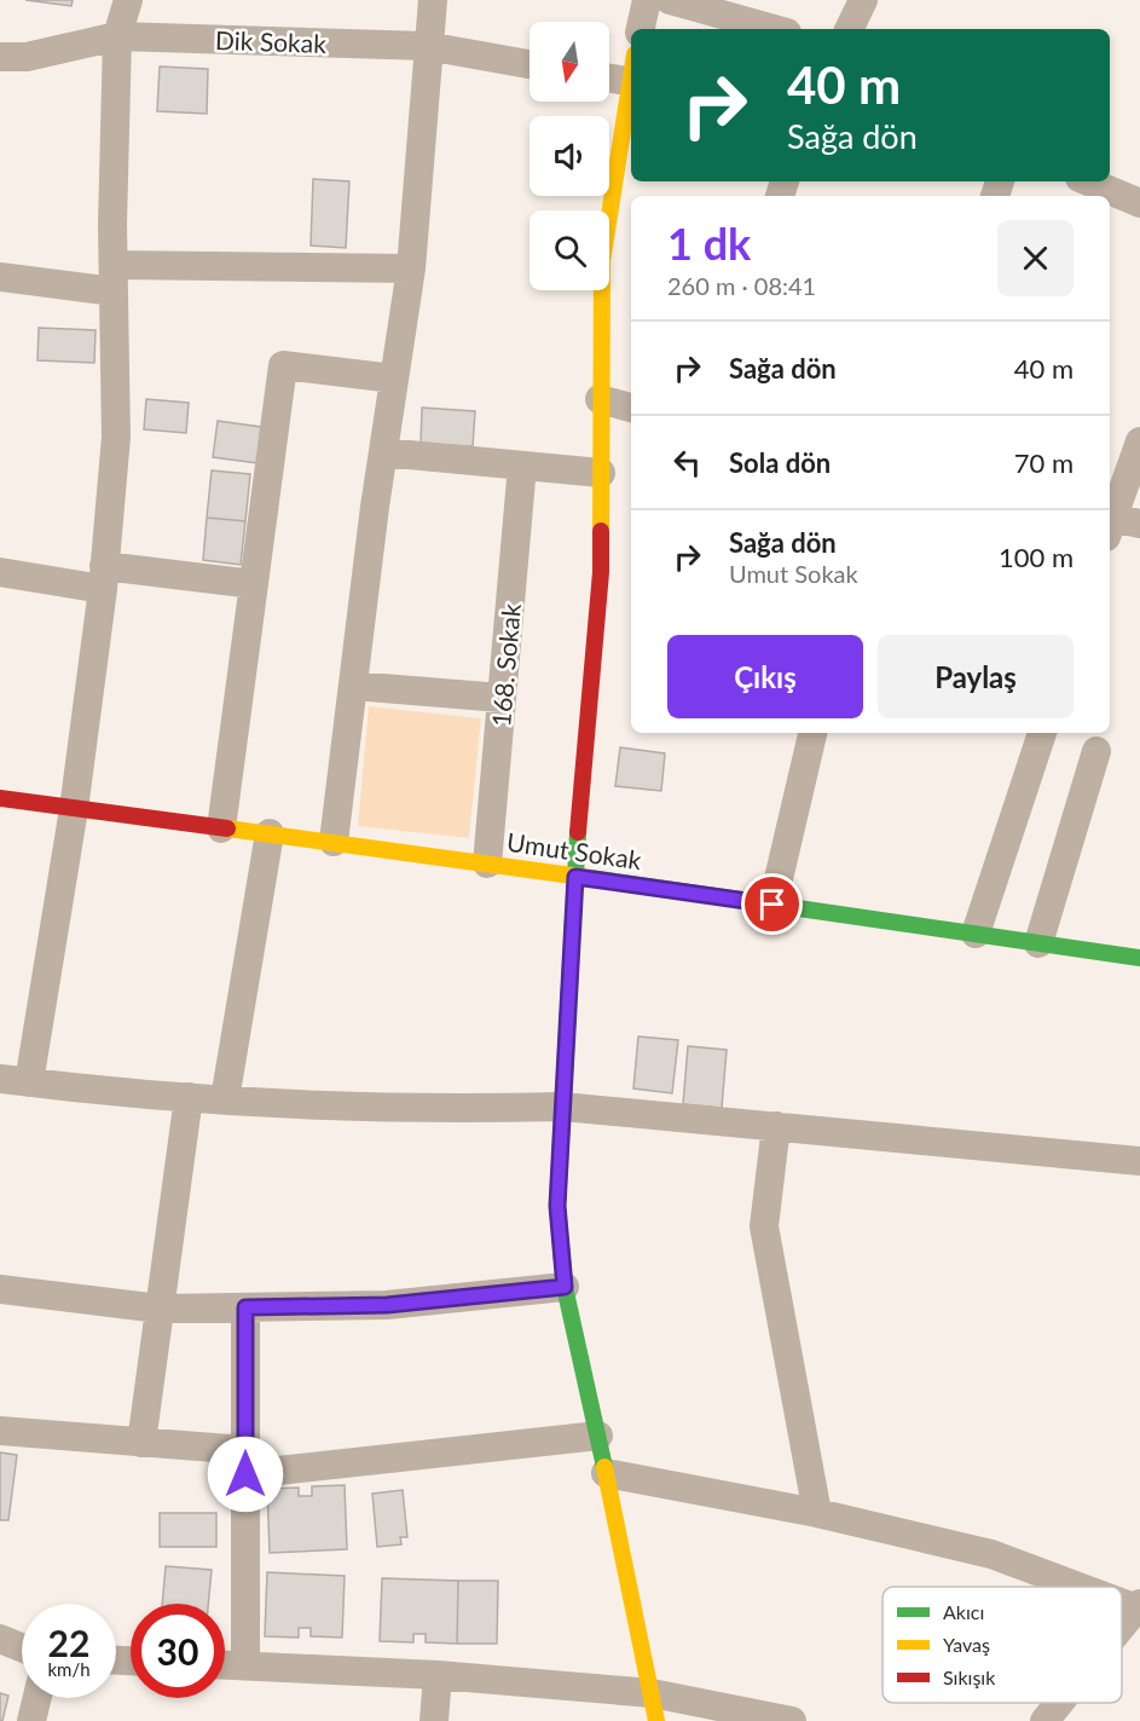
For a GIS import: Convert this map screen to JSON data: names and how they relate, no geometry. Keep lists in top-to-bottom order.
{
  "streets": {
    "street": ["Dik Sokak", "168. Sokak", "Umut Sokak"]
  },
  "crossings": [
    ["168. Sokak", "Umut Sokak"]
  ],
  "legend": ["Akıcı", "Yavaş", "Sıkışık"],
  "north": "bottom",
  "page": {
    "turn": ["40 m", "Sağa dön"],
    "heading": ["1 dk", "260 m · 08:41"],
    "list": [
      {
        "name": "Sağa dön",
        "value": "40 m"
      },
      {
        "name": "Sola dön",
        "value": "70 m"
      },
      {
        "name": "Sağa dön",
        "note": "Umut Sokak",
        "value": "100 m"
      }
    ],
    "buttons": ["Çıkış", "Paylaş"],
    "speed": "22 km/h",
    "limit": "30"
  }
}
